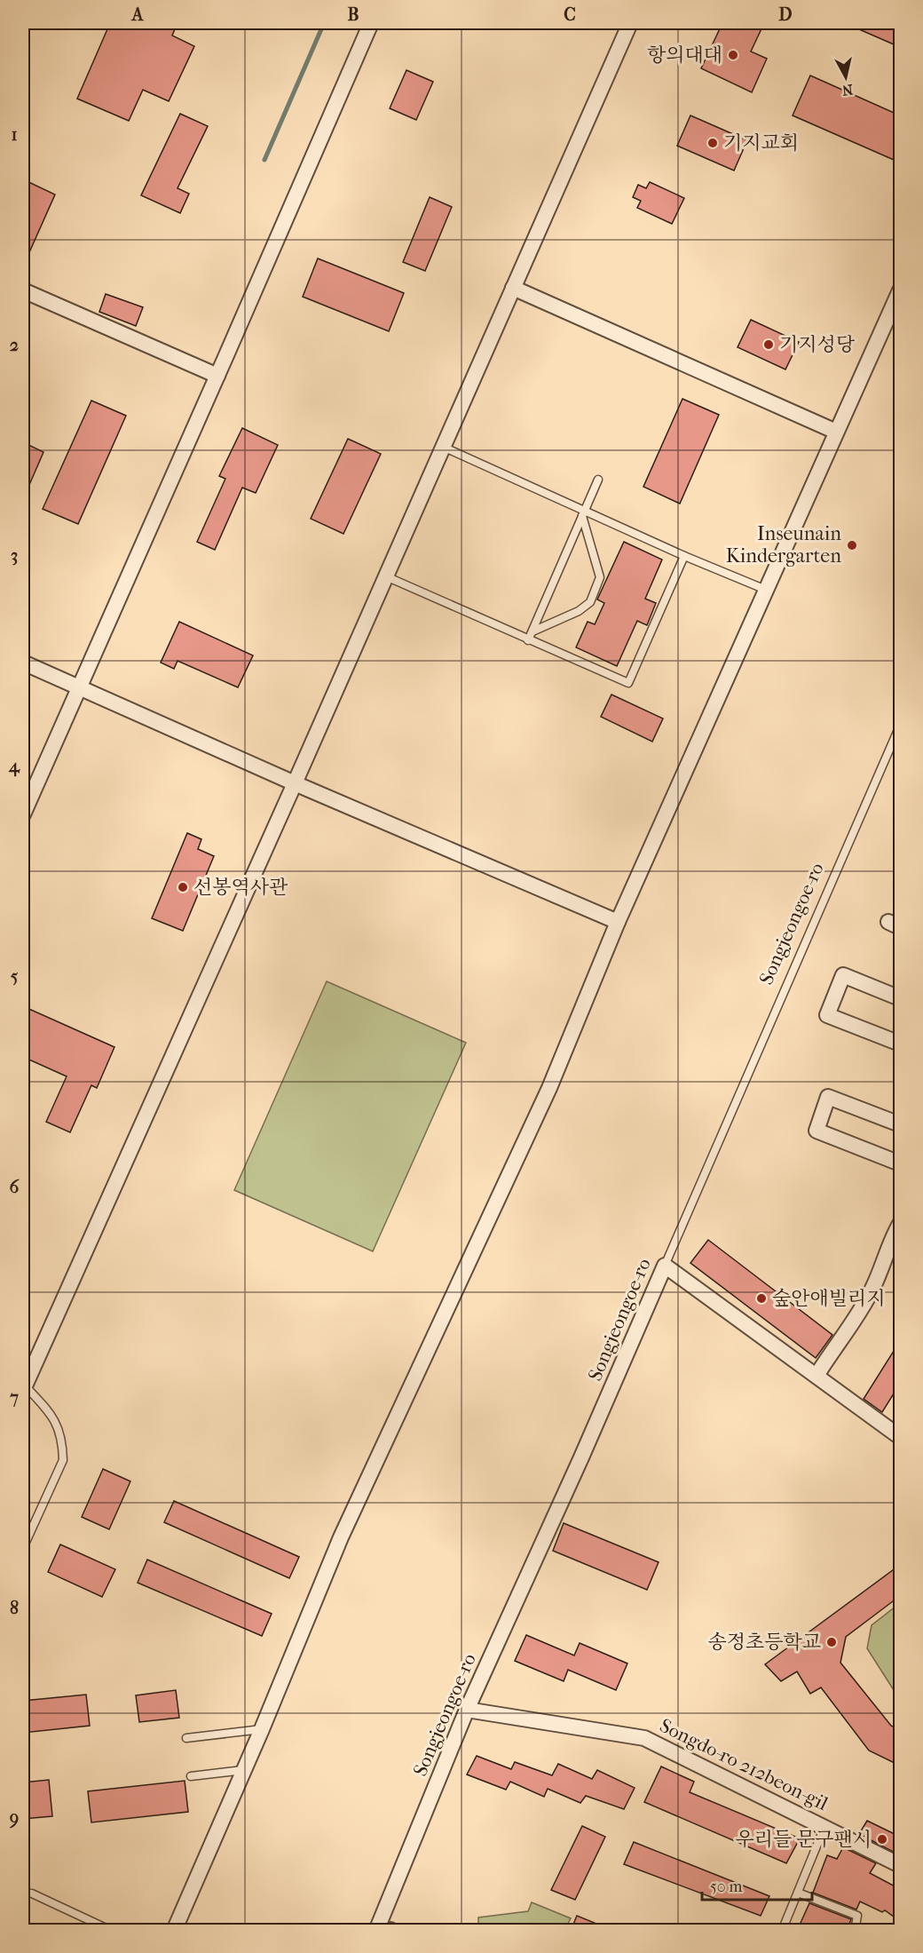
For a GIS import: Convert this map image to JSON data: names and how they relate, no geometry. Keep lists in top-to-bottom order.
{
  "streets": {
    "street": ["Songjeongoe-ro", "Songdo-ro 212beon-gil"]
  },
  "crossings": [
    ["Songjeongoe-ro", "Songdo-ro 212beon-gil"]
  ],
  "places": [
    "항의대대",
    "기지교회",
    "기지성당",
    "Inseunain Kindergarten",
    "선봉역사관",
    "숲안애빌리지",
    "송정초등학교",
    "우리들 문구팬시"
  ],
  "scale_bar": "50 m",
  "north": "bottom",
  "grid": {
    "columns": [
      "A",
      "B",
      "C",
      "D"
    ],
    "rows": [
      "1",
      "2",
      "3",
      "4",
      "5",
      "6",
      "7",
      "8",
      "9"
    ]
  }
}
